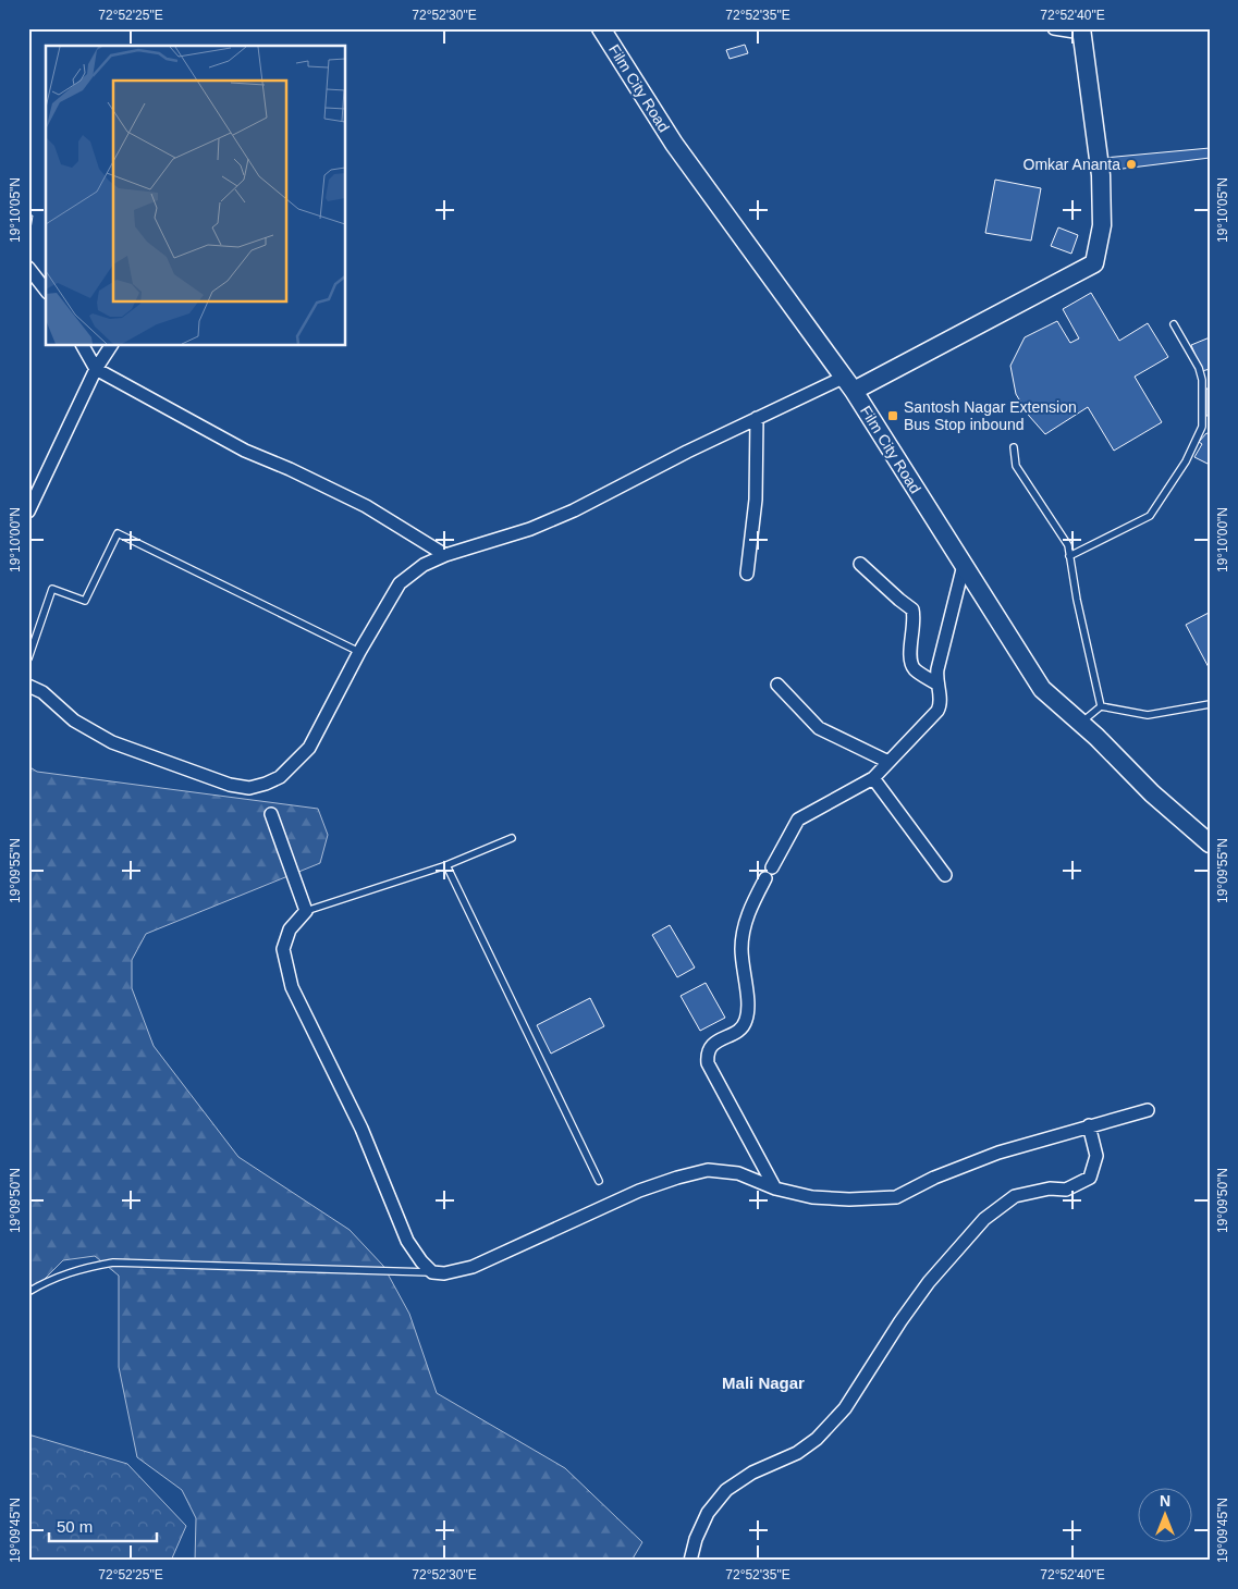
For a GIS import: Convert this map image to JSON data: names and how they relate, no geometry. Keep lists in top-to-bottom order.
{
  "streets": {
    "street": ["Film City Road"]
  },
  "districts": ["Mali Nagar"],
  "places": {
    "other": ["Omkar Ananta"],
    "transit": ["Santosh Nagar Extension Bus Stop inbound"]
  },
  "scale_bar": "50 m",
  "north": "top",
  "coordinates": [
    "72°52'25\"E",
    "72°52'30\"E",
    "72°52'35\"E",
    "72°52'40\"E",
    "19°10'05\"N",
    "19°10'00\"N",
    "19°09'55\"N",
    "19°09'50\"N",
    "19°09'45\"N"
  ]
}
